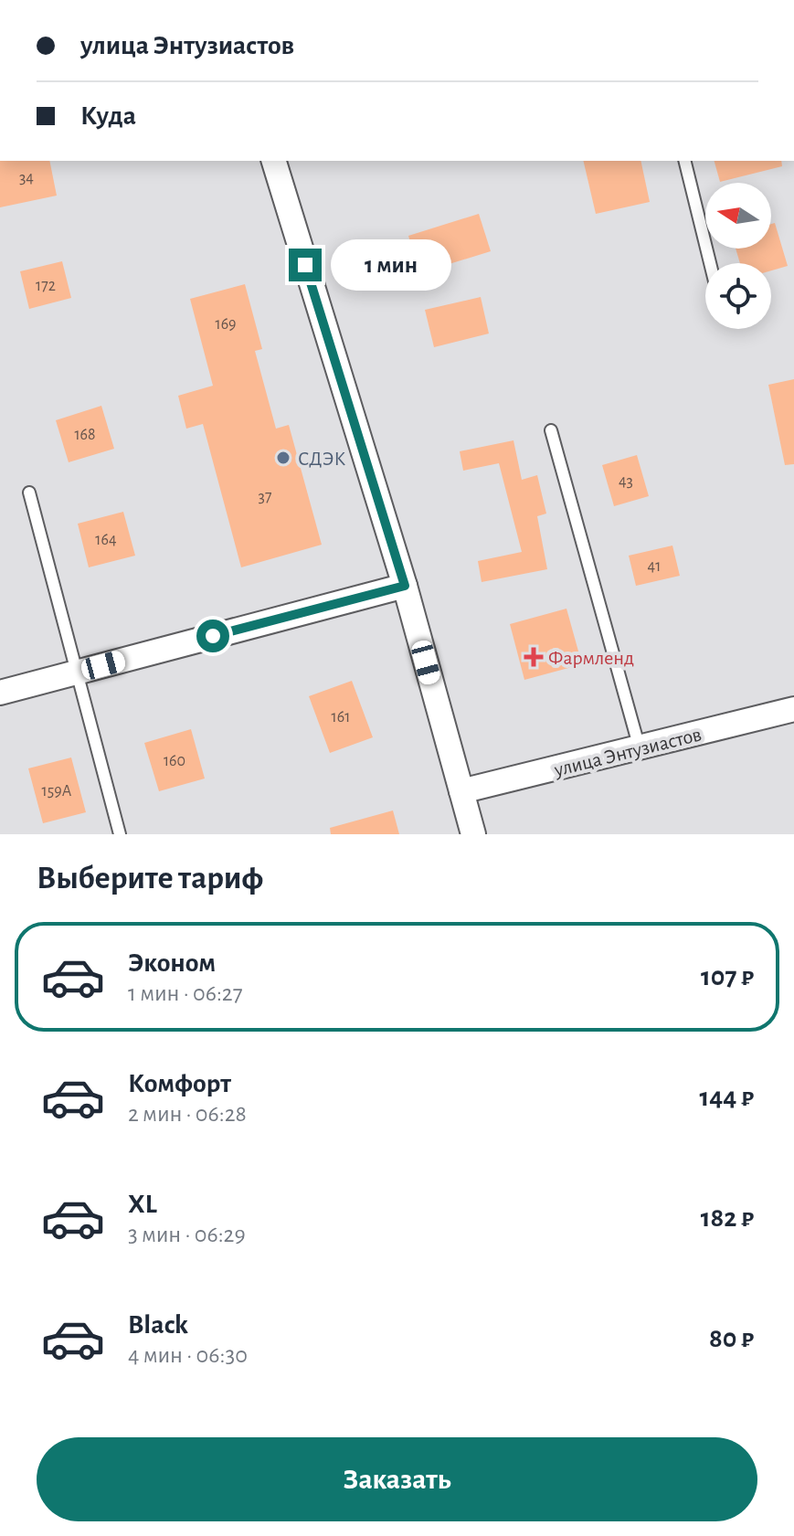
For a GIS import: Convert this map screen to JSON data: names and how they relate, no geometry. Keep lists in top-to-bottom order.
{
  "streets": {
    "street": ["улица Энтузиастов"]
  },
  "places": {
    "other": ["СДЭК"],
    "health": ["Фармленд"]
  },
  "house_numbers": [
    "34",
    "172",
    "169",
    "168",
    "43",
    "37",
    "164",
    "41",
    "161",
    "160",
    "159А"
  ],
  "north": "left",
  "page": {
    "banner": ["улица Энтузиастов", "Куда"],
    "bubble": "1 мин",
    "heading": "Выберите тариф",
    "list": [
      {
        "name": "Эконом",
        "note": "1 мин · 06:27",
        "value": "107 ₽"
      },
      {
        "name": "Комфорт",
        "note": "2 мин · 06:28",
        "value": "144 ₽"
      },
      {
        "name": "XL",
        "note": "3 мин · 06:29",
        "value": "182 ₽"
      },
      {
        "name": "Black",
        "note": "4 мин · 06:30",
        "value": "80 ₽"
      }
    ],
    "buttons": "Заказать"
  }
}
